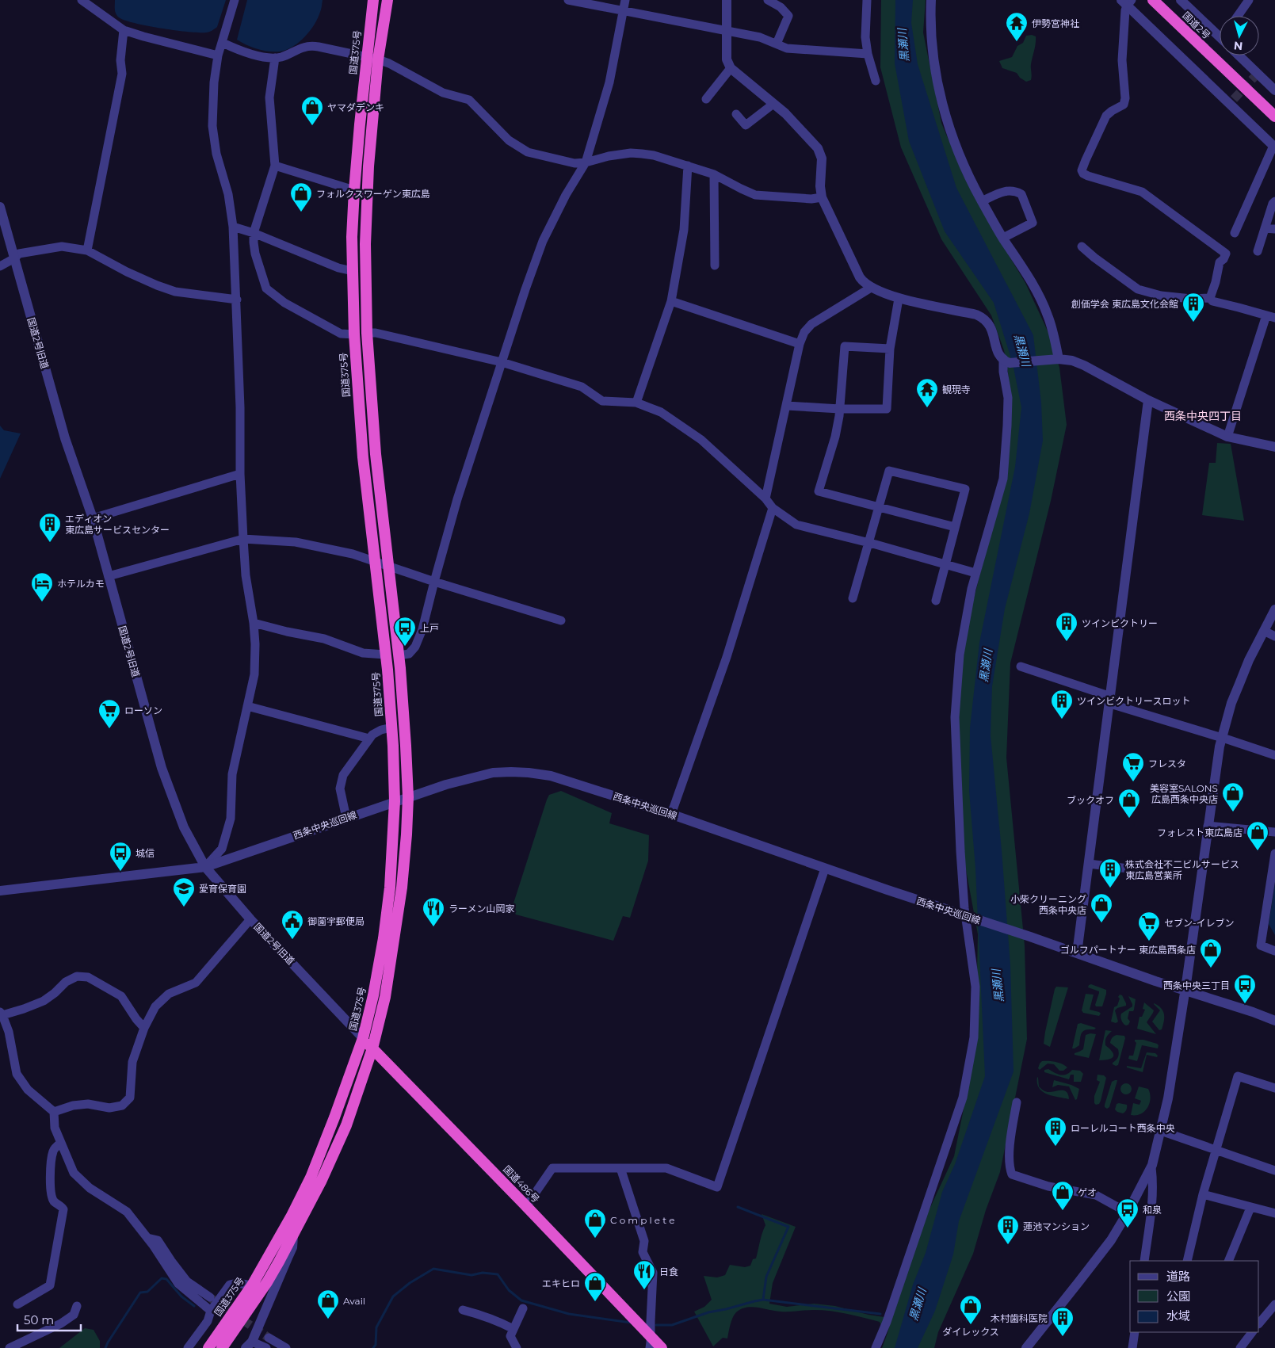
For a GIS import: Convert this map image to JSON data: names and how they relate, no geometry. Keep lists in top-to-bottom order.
{
  "streets": {
    "highway": ["国道2号", "国道375号", "国道486号"],
    "street": ["国道2号旧道", "西条中央巡回線"]
  },
  "crossings": [
    ["国道375号", "国道2号旧道"],
    ["国道375号", "西条中央巡回線"],
    ["国道375号", "国道486号"],
    ["国道2号旧道", "西条中央巡回線"],
    ["国道2号旧道", "国道486号"]
  ],
  "districts": ["西条中央四丁目"],
  "water": ["黒瀬川"],
  "places": {
    "temple": ["伊勢宮神社", "観現寺"],
    "shop": [
      "ヤマダデンキ",
      "フォルクスワーゲン東広島",
      "美容室SALONS 広島西条中央店",
      "ブックオフ",
      "フォレスト東広島店",
      "小柴クリーニング 西条中央店",
      "ゴルフパートナー 東広島西条店",
      "ゲオ",
      "C o m p l e t e",
      "エキヒロ",
      "Avail",
      "ダイレックス"
    ],
    "building": [
      "創価学会 東広島文化会館",
      "エディオン 東広島サービスセンター",
      "ツインビクトリー",
      "ツインビクトリースロット",
      "株式会社不二ビルサービス 東広島営業所",
      "ローレルコート西条中央",
      "蓮池マンション",
      "木村歯科医院"
    ],
    "hotel": ["ホテルカモ"],
    "bus stop": [
      "上戸",
      "城信",
      "西条中央三丁目",
      "和泉"
    ],
    "supermarket": ["ローソン", "フレスタ", "セブン-イレブン"],
    "school or university": ["愛育保育園"],
    "restaurant": ["ラーメン山岡家", "日食"],
    "public building": ["御薗宇郵便局"]
  },
  "legend": ["道路", "公園", "水域"],
  "scale_bar": "50 m",
  "north": "bottom"
}
